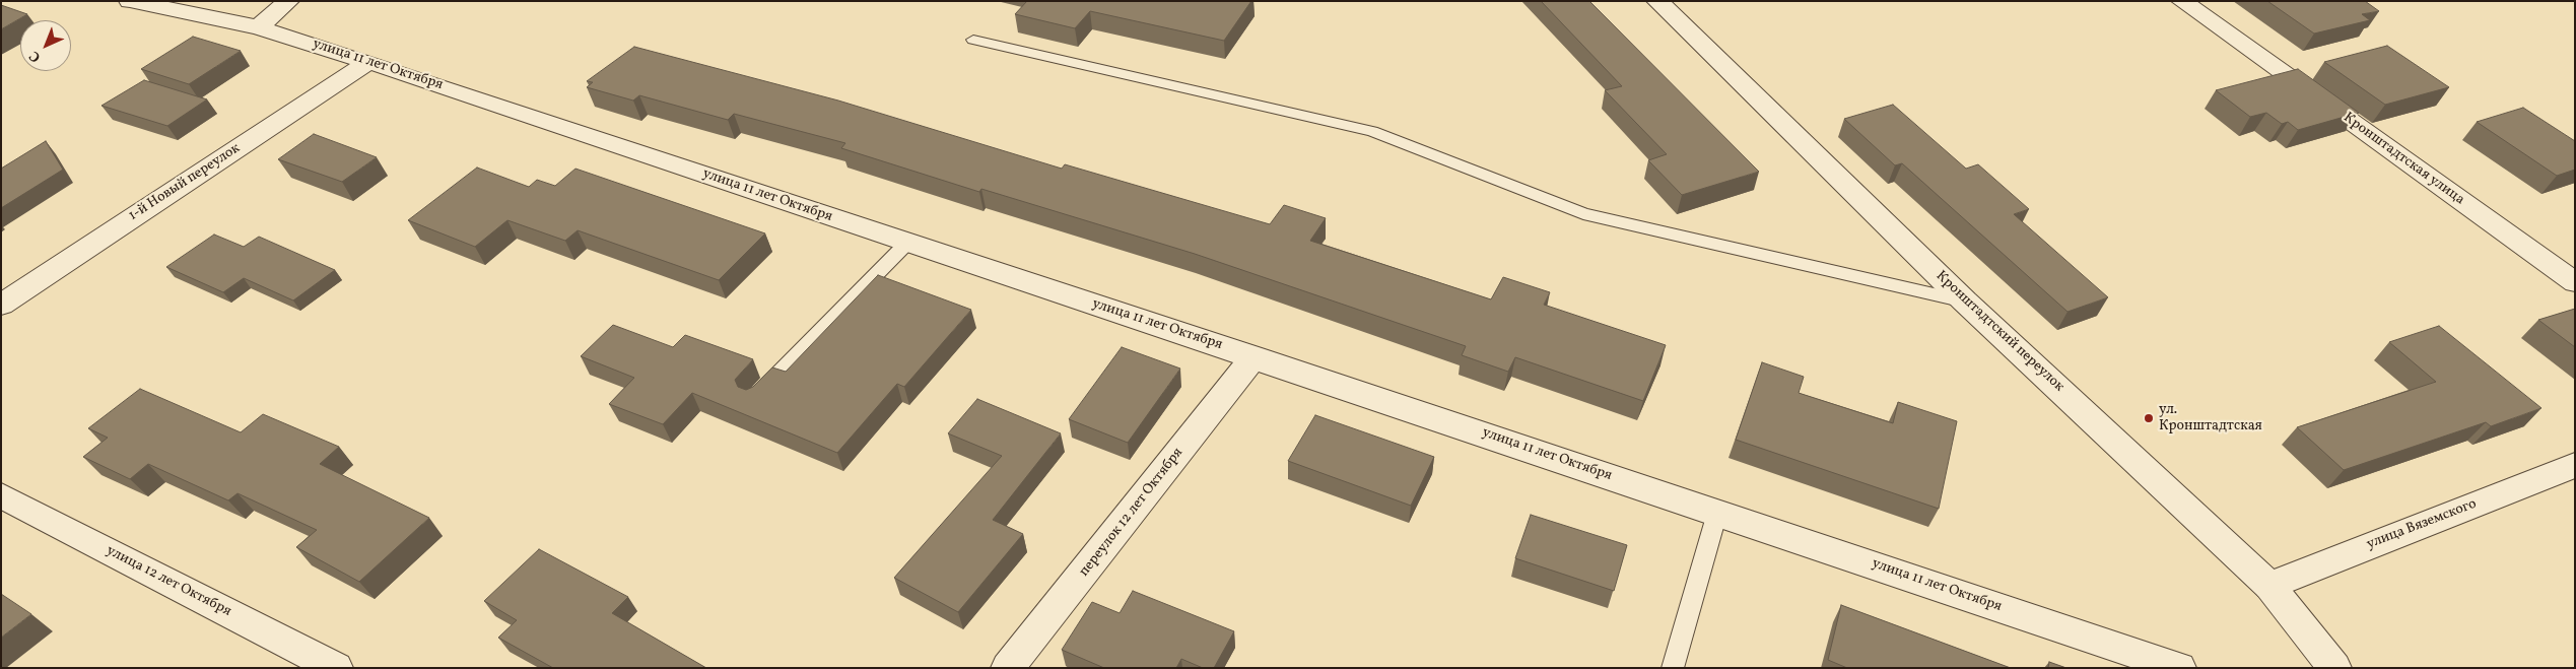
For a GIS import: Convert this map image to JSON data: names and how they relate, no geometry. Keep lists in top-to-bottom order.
{
  "streets": {
    "street": [
      "улица 11 лет Октября",
      "Кронштадтская улица",
      "1-й Новый переулок",
      "Кронштадтский переулок",
      "переулок 12 лет Октября",
      "улица Вяземского",
      "улица 12 лет Октября"
    ]
  },
  "crossings": [
    ["улица 11 лет Октября", "1-й Новый переулок"],
    ["улица 11 лет Октября", "переулок 12 лет Октября"],
    ["Кронштадтский переулок", "улица Вяземского"]
  ],
  "places": ["ул. Кронштадтская"],
  "north": "bottom left"
}
